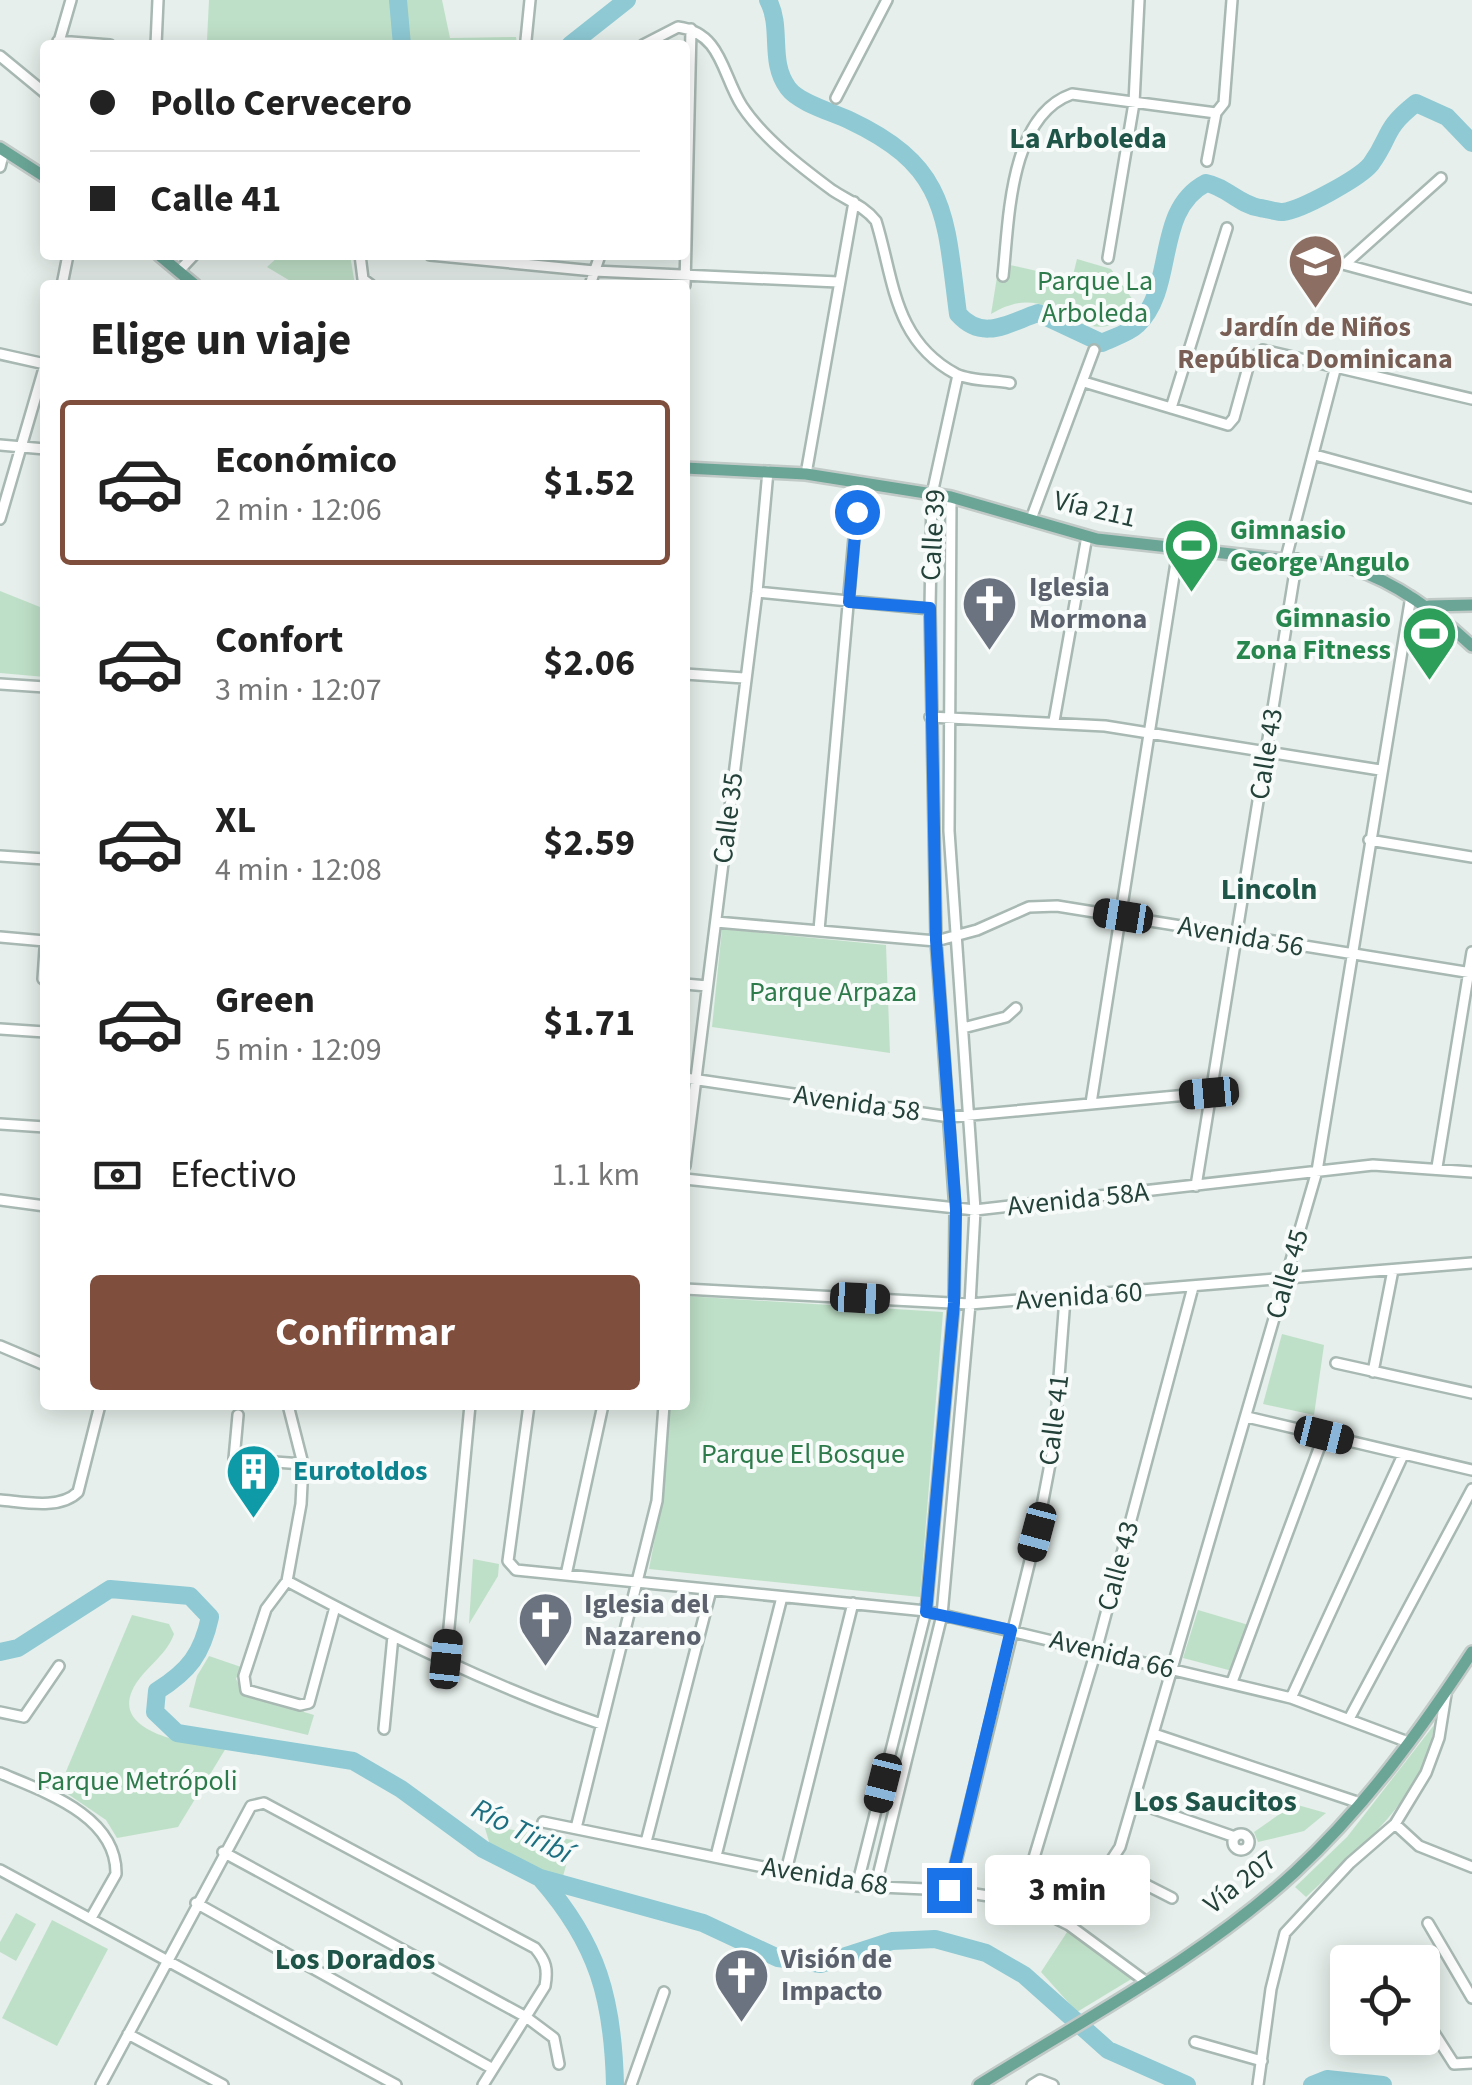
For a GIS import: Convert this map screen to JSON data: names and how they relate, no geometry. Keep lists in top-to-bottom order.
{
  "streets": {
    "main road": ["Vía 211", "Vía 207"],
    "street": [
      "Calle 39",
      "Calle 43",
      "Calle 35",
      "Avenida 56",
      "Avenida 58",
      "Avenida 58A",
      "Calle 45",
      "Avenida 60",
      "Calle 41",
      "Avenida 66",
      "Avenida 68"
    ]
  },
  "crossings": [
    ["Vía 211", "Calle 39"],
    ["Vía 211", "Calle 43"],
    ["Vía 211", "Calle 35"],
    ["Vía 211", "Calle 45"],
    ["Calle 39", "Avenida 56"],
    ["Calle 39", "Avenida 58"],
    ["Calle 39", "Avenida 58A"],
    ["Calle 39", "Avenida 60"],
    ["Calle 39", "Avenida 66"],
    ["Calle 39", "Avenida 68"],
    ["Calle 43", "Avenida 56"],
    ["Calle 43", "Avenida 58"],
    ["Calle 43", "Avenida 58A"],
    ["Calle 43", "Avenida 60"],
    ["Calle 43", "Avenida 66"],
    ["Calle 43", "Avenida 68"],
    ["Calle 35", "Avenida 56"],
    ["Calle 35", "Avenida 58"],
    ["Avenida 56", "Calle 45"],
    ["Avenida 58A", "Calle 45"],
    ["Calle 45", "Avenida 60"],
    ["Calle 45", "Avenida 66"],
    ["Calle 45", "Avenida 68"],
    ["Avenida 60", "Calle 41"],
    ["Calle 41", "Avenida 66"],
    ["Calle 41", "Avenida 68"],
    ["Avenida 66", "Vía 207"],
    ["Avenida 68", "Vía 207"]
  ],
  "districts": [
    "La Arboleda",
    "Lincoln",
    "Los Saucitos",
    "Los Dorados"
  ],
  "water": ["Río Tiribí"],
  "parks": [
    "Parque La Arboleda",
    "Parque Arpaza",
    "Parque El Bosque",
    "Parque Metrópoli"
  ],
  "places": {
    "school or university": ["Jardín de Niños República Dominicana"],
    "sports": ["Gimnasio George Angulo", "Gimnasio Zona Fitness"],
    "church": ["Iglesia Mormona", "Iglesia del Nazareno", "Visión de Impacto"],
    "building": ["Eurotoldos"]
  },
  "page": {
    "banner": ["Pollo Cervecero", "Calle 41"],
    "heading": "Elige un viaje",
    "list": [
      {
        "name": "Económico",
        "note": "2 min · 12:06",
        "value": "$1.52"
      },
      {
        "name": "Confort",
        "note": "3 min · 12:07",
        "value": "$2.06"
      },
      {
        "name": "XL",
        "note": "4 min · 12:08",
        "value": "$2.59"
      },
      {
        "name": "Green",
        "note": "5 min · 12:09",
        "value": "$1.71"
      }
    ],
    "pay": ["Efectivo", "1.1 km"],
    "buttons": "Confirmar",
    "bubble": "3 min"
  }
}
